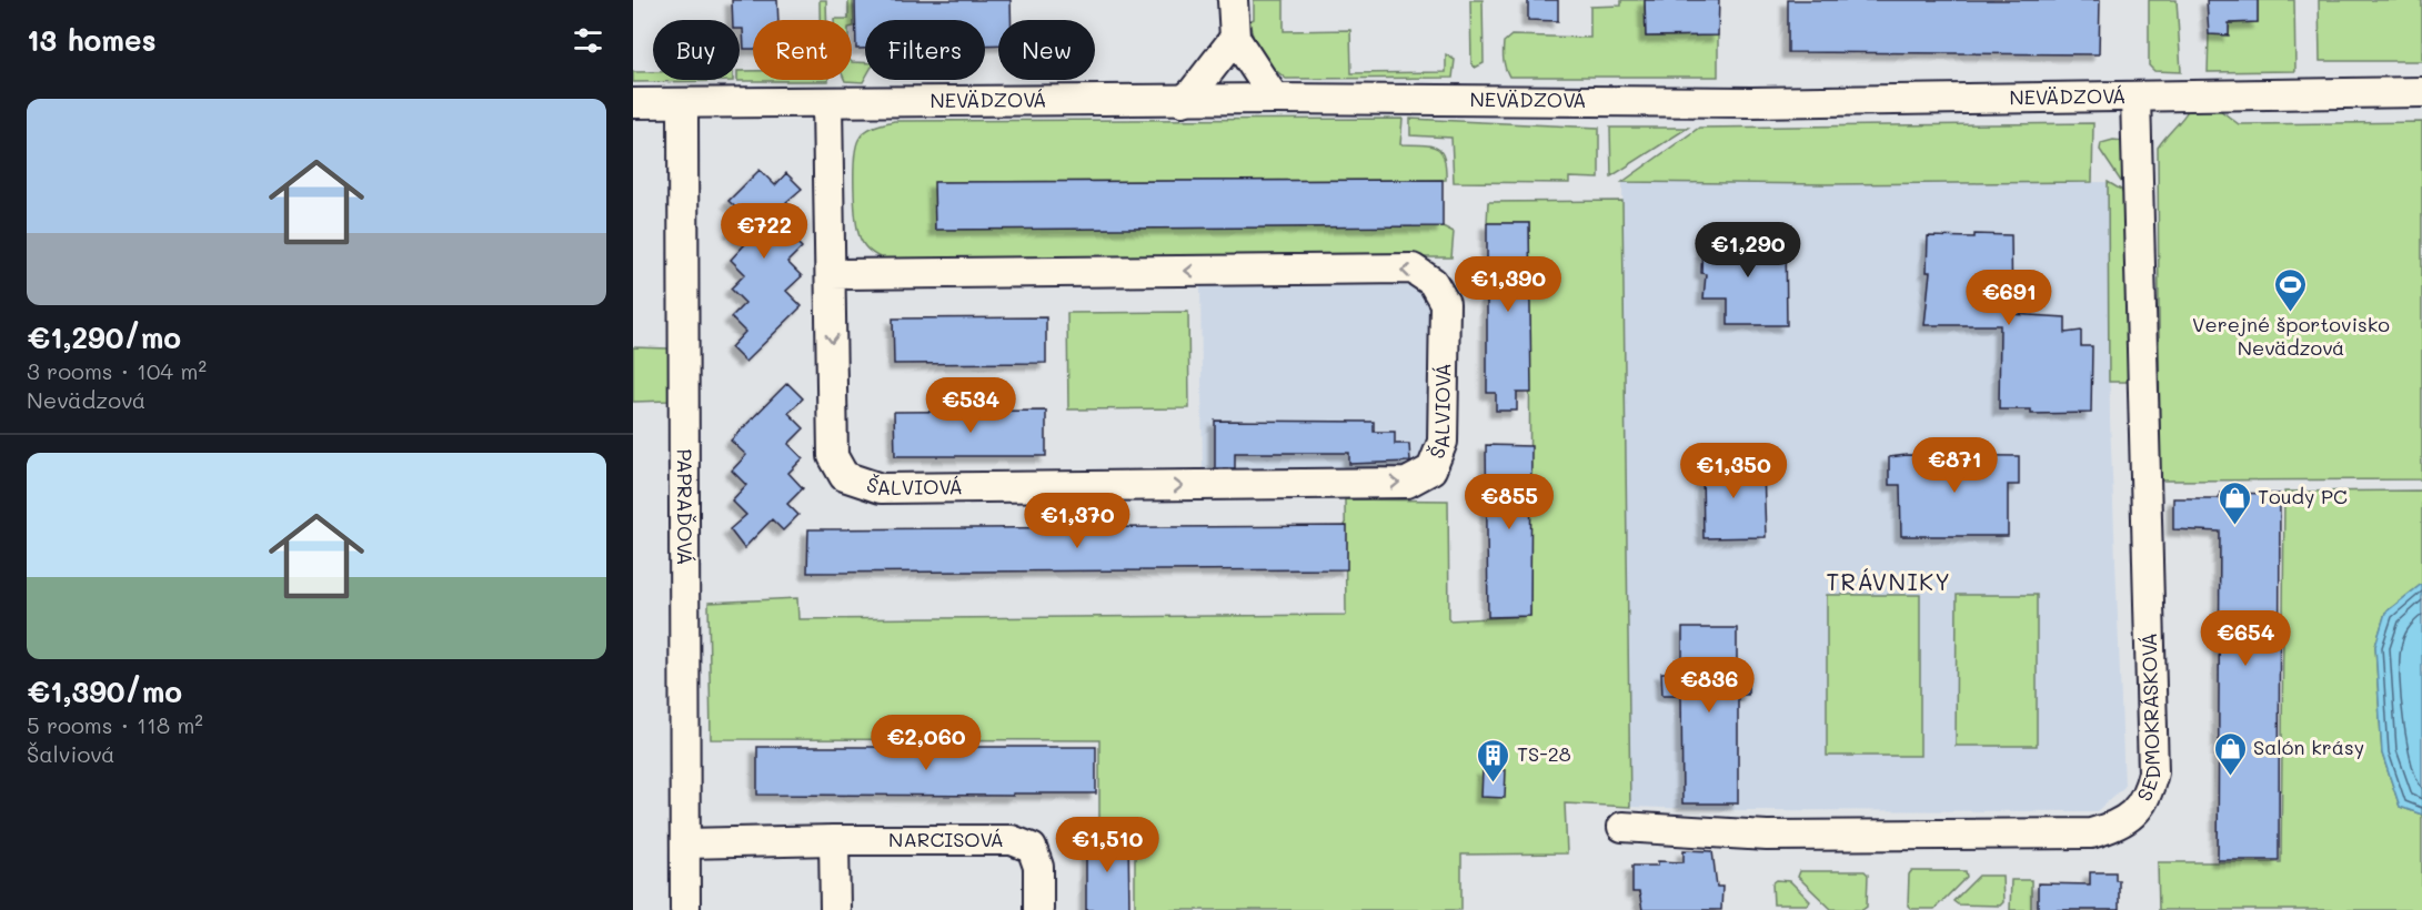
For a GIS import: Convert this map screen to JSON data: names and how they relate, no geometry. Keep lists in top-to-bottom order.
{
  "streets": {
    "street": [
      "NEVÄDZOVÁ",
      "ŠALVIOVÁ",
      "PAPRAĎOVÁ",
      "SEDMOKRÁSKOVÁ",
      "NARCISOVÁ"
    ]
  },
  "crossings": [
    ["NEVÄDZOVÁ", "ŠALVIOVÁ"],
    ["NEVÄDZOVÁ", "PAPRAĎOVÁ"],
    ["NEVÄDZOVÁ", "SEDMOKRÁSKOVÁ"],
    ["PAPRAĎOVÁ", "NARCISOVÁ"]
  ],
  "districts": ["TRÁVNIKY"],
  "places": {
    "sports": ["Verejné športovisko Nevädzová"],
    "shop": ["Toudy PC", "Salón krásy"],
    "building": ["TS-28"]
  },
  "page": {
    "heading": "13 homes",
    "chip": [
      "Buy",
      "Rent",
      "Filters",
      "New"
    ],
    "list": [
      {
        "name": "€1,290/mo",
        "note": "3 rooms · 104 m² · Nevädzová"
      },
      {
        "name": "€1,390/mo",
        "note": "5 rooms · 118 m² · Šalviová"
      }
    ],
    "price": [
      "€722",
      "€1,290",
      "€1,390",
      "€691",
      "€534",
      "€871",
      "€1,350",
      "€855",
      "€1,370",
      "€654",
      "€836",
      "€2,060",
      "€1,510"
    ]
  }
}
